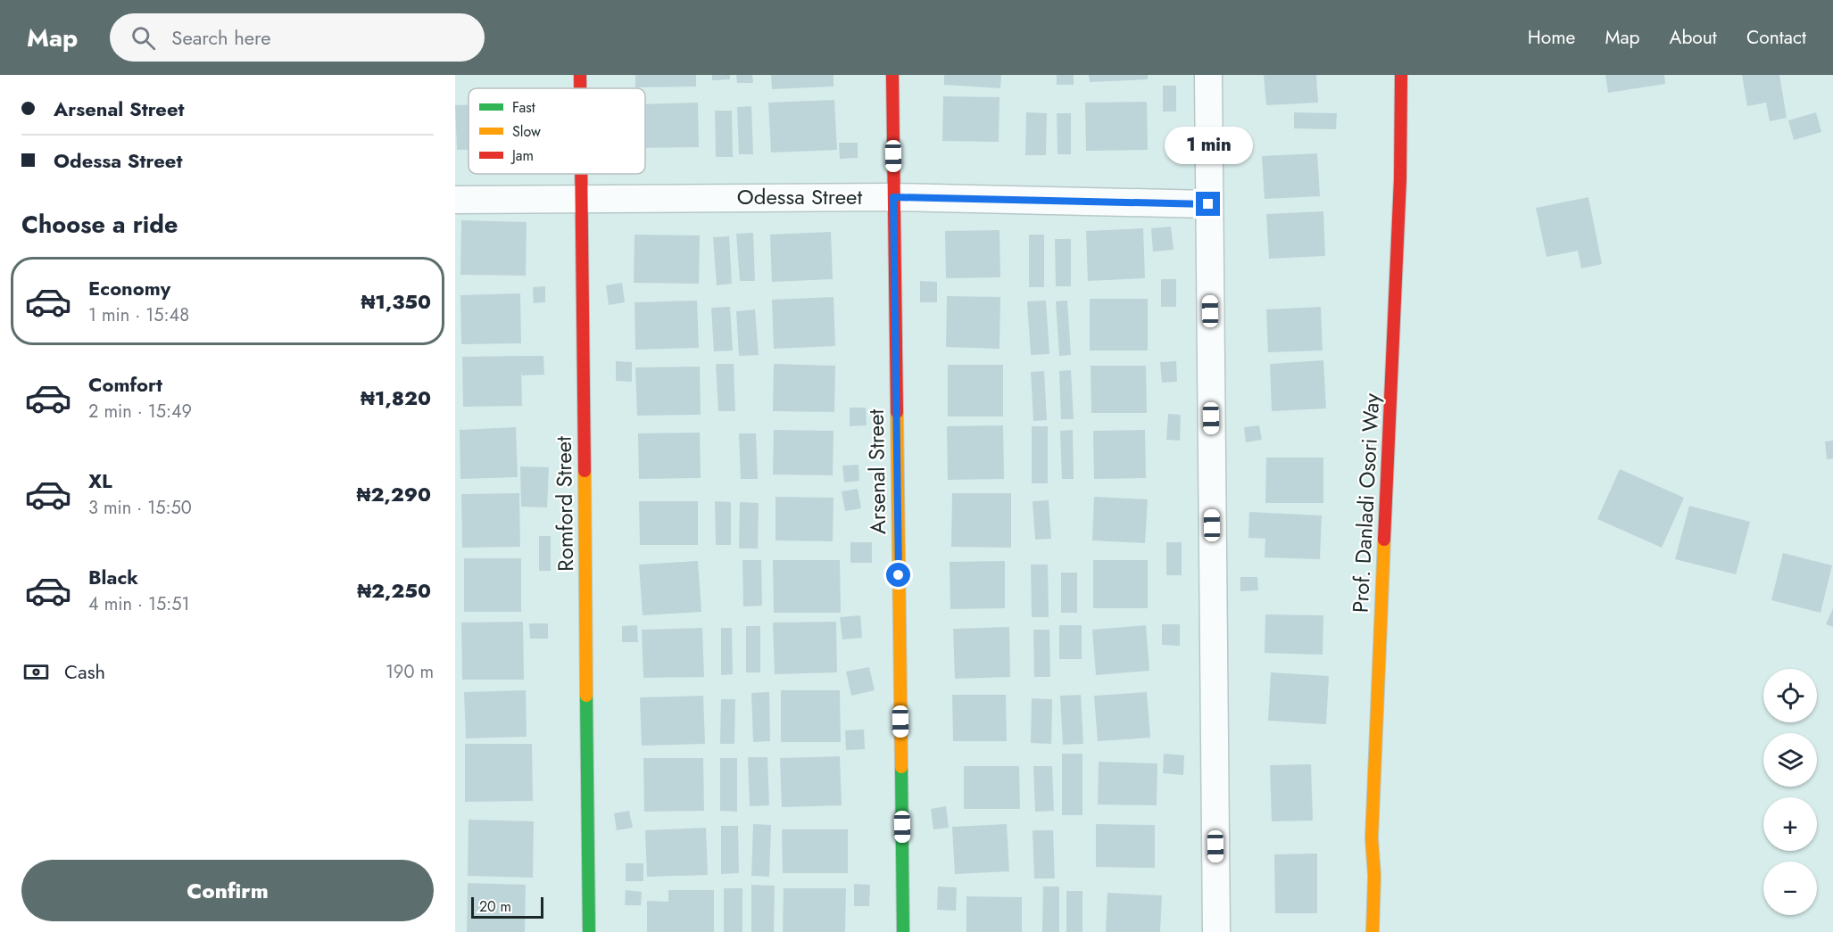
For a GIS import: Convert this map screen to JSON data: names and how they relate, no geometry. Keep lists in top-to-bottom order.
{
  "streets": {
    "street": [
      "Odessa Street",
      "Arsenal Street",
      "Prof. Danladi Osori Way",
      "Romford Street"
    ]
  },
  "crossings": [
    ["Odessa Street", "Arsenal Street"],
    ["Odessa Street", "Romford Street"]
  ],
  "legend": ["Fast", "Slow", "Jam"],
  "scale_bar": "20 m",
  "page": {
    "header": "Map",
    "search": "Search here",
    "nav": [
      "Home",
      "Map",
      "About",
      "Contact"
    ],
    "banner": ["Arsenal Street", "Odessa Street"],
    "bubble": "1 min",
    "heading": "Choose a ride",
    "list": [
      {
        "name": "Economy",
        "note": "1 min · 15:48",
        "value": "₦1,350"
      },
      {
        "name": "Comfort",
        "note": "2 min · 15:49",
        "value": "₦1,820"
      },
      {
        "name": "XL",
        "note": "3 min · 15:50",
        "value": "₦2,290"
      },
      {
        "name": "Black",
        "note": "4 min · 15:51",
        "value": "₦2,250"
      }
    ],
    "pay": ["Cash", "190 m"],
    "map_buttons": ["+", "−"],
    "buttons": "Confirm",
    "scale": "20 m"
  }
}
